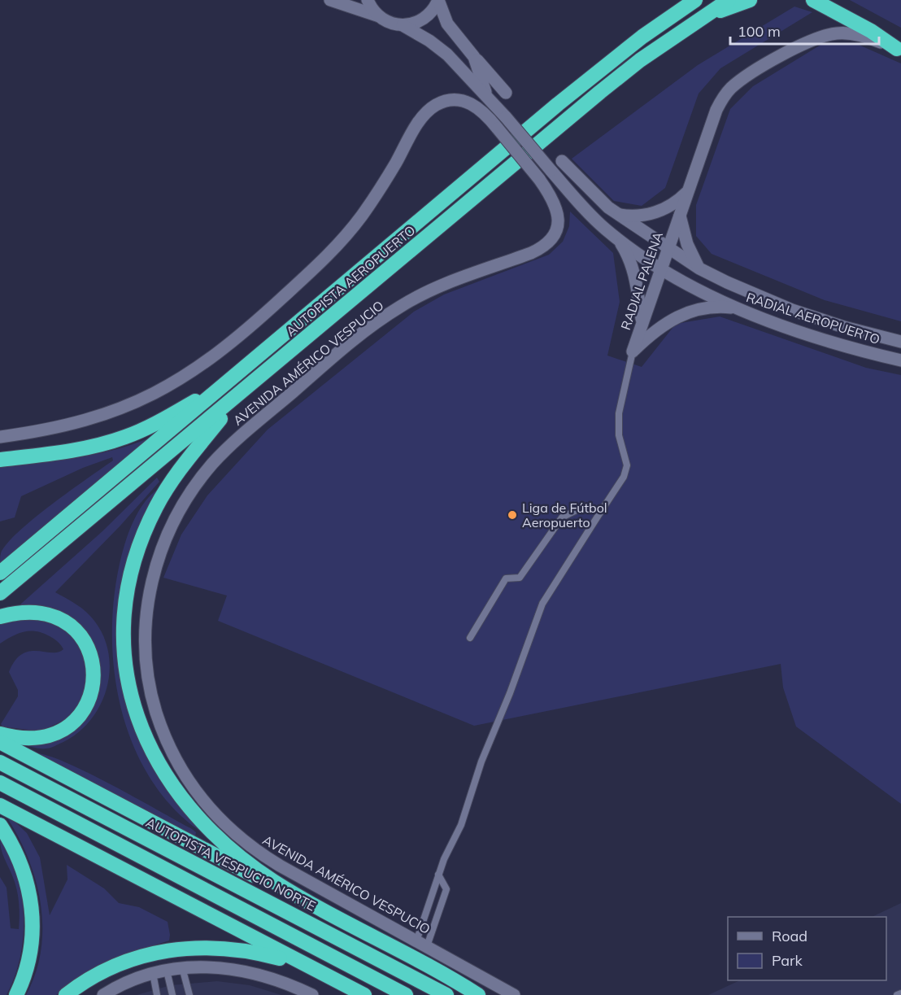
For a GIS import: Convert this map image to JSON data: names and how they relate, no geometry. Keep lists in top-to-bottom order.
{
  "streets": {
    "highway": ["AUTOPISTA AEROPUERTO", "AUTOPISTA VESPUCIO NORTE"],
    "street": ["RADIAL PALENA", "RADIAL AEROPUERTO", "AVENIDA AMÉRICO VESPUCIO"]
  },
  "crossings": [
    ["RADIAL PALENA", "RADIAL AEROPUERTO"]
  ],
  "places": ["Liga de Fútbol Aeropuerto"],
  "legend": ["Road", "Park"],
  "scale_bar": "100 m"
}
